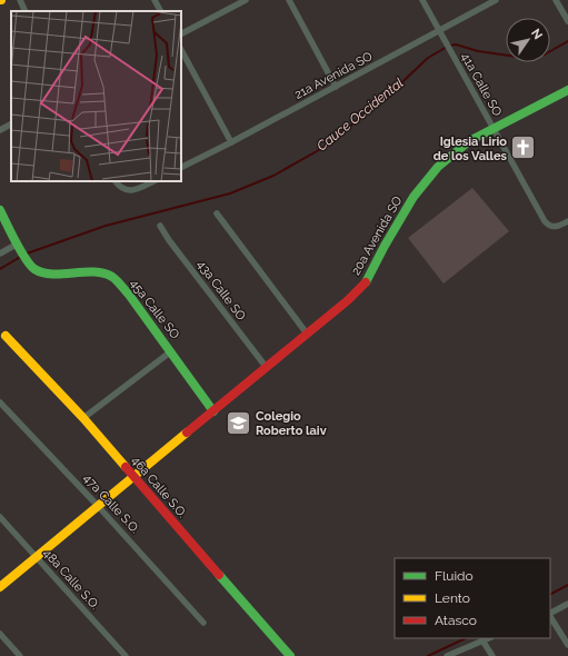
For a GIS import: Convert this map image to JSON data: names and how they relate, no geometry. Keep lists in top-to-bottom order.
{
  "streets": {
    "street": [
      "21a Avenida SO",
      "41a Calle SO",
      "20a Avenida SO",
      "43a Calle SO",
      "45a Calle SO",
      "46a Calle S.O.",
      "47a Calle S.O.",
      "48a Calle S.O."
    ]
  },
  "crossings": [
    ["21a Avenida SO", "41a Calle SO"],
    ["41a Calle SO", "20a Avenida SO"],
    ["20a Avenida SO", "43a Calle SO"],
    ["20a Avenida SO", "45a Calle SO"],
    ["20a Avenida SO", "46a Calle S.O."],
    ["20a Avenida SO", "47a Calle S.O."],
    ["20a Avenida SO", "48a Calle S.O."]
  ],
  "water": ["Cauce Occidental"],
  "places": {
    "church": ["Iglesia Lirio de los Valles"],
    "school or university": ["Colegio Roberto laiv"]
  },
  "legend": ["Fluido", "Lento", "Atasco"],
  "north": "top right"
}
